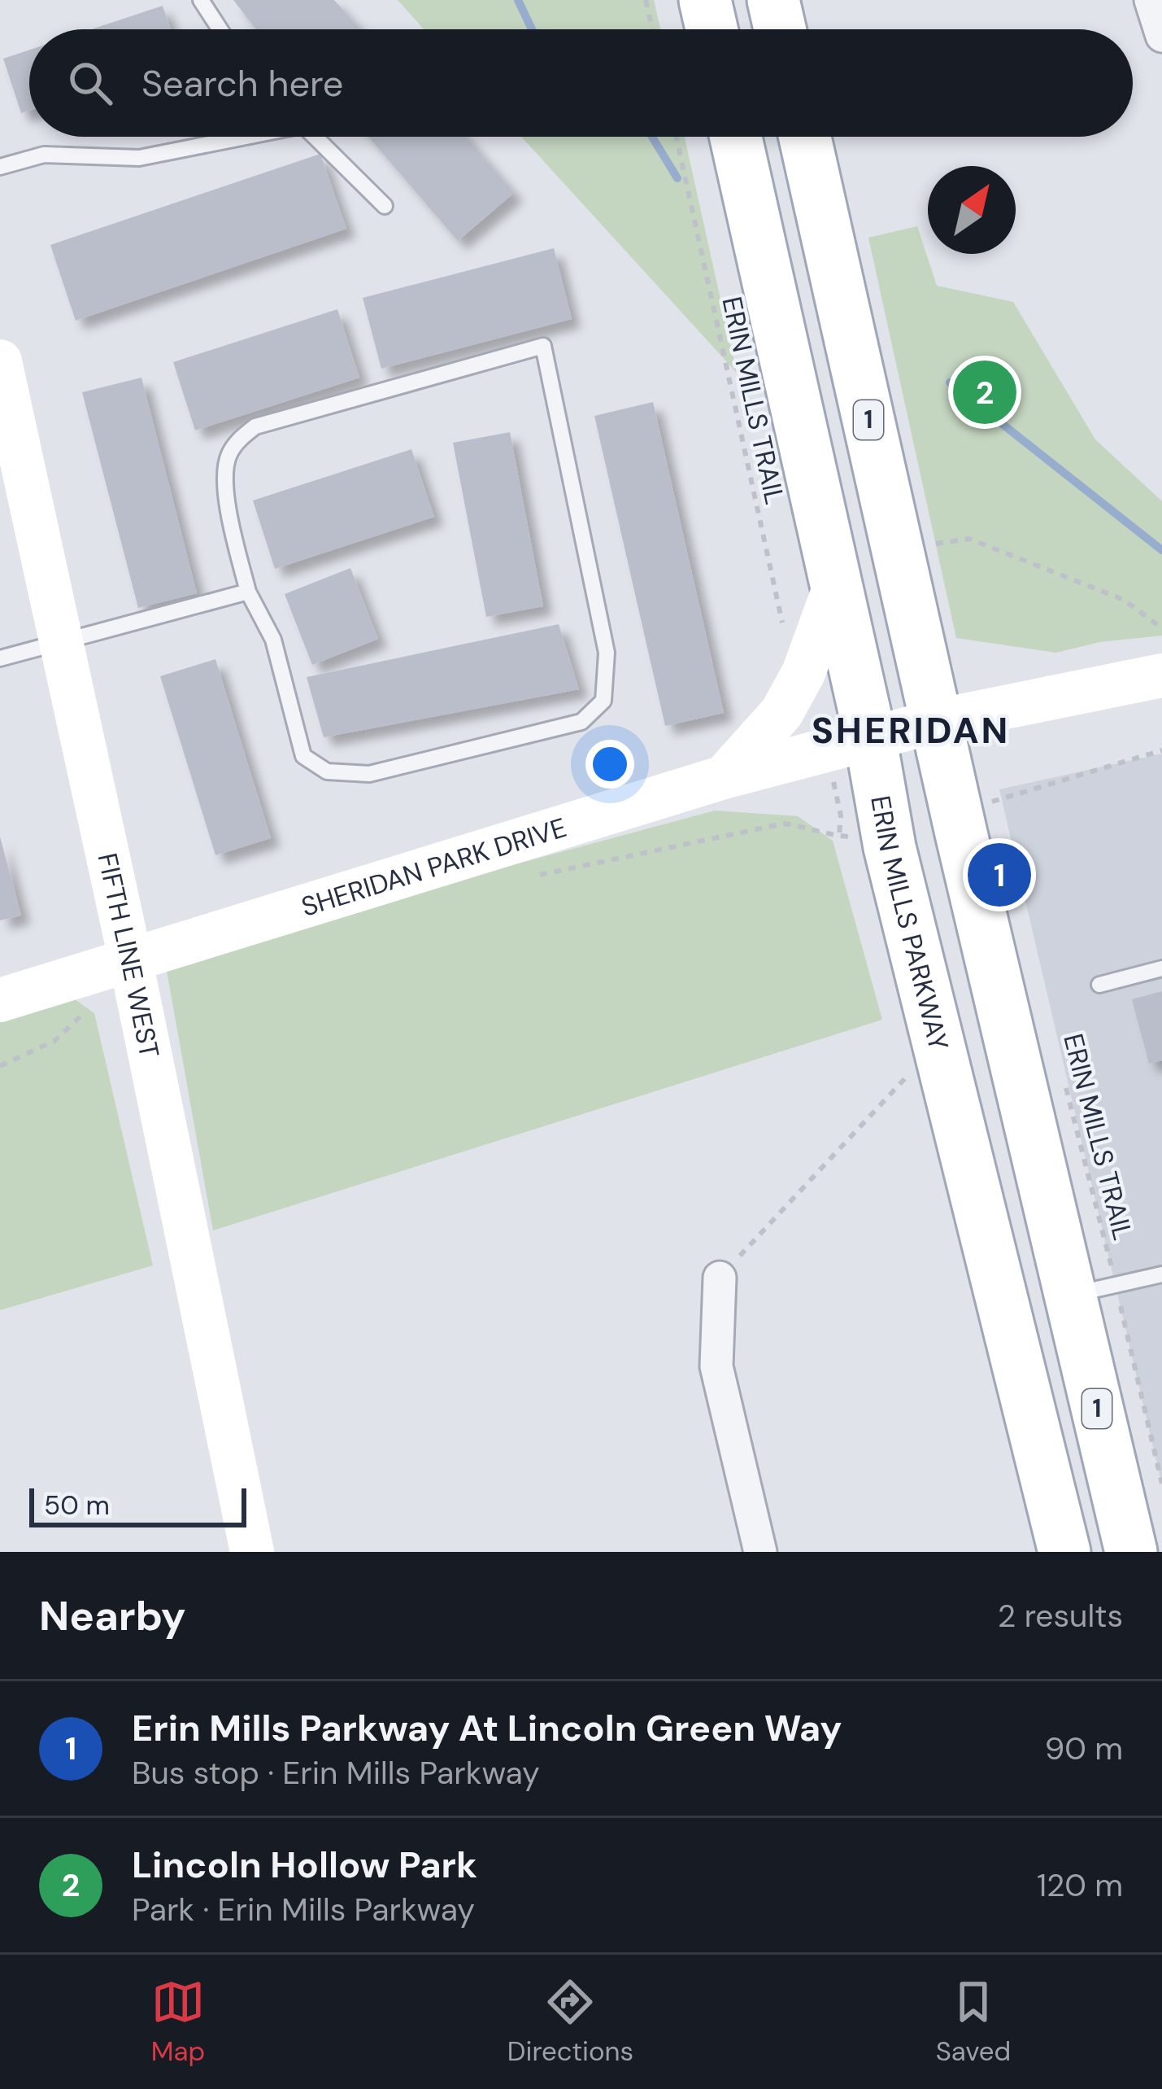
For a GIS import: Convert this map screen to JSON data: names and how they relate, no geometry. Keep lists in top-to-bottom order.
{
  "streets": {
    "main road": ["1", "ERIN MILLS PARKWAY"],
    "street": ["SHERIDAN PARK DRIVE", "FIFTH LINE WEST"],
    "path": ["ERIN MILLS TRAIL"]
  },
  "crossings": [
    ["ERIN MILLS TRAIL", "1"],
    ["1", "SHERIDAN PARK DRIVE"],
    ["SHERIDAN PARK DRIVE", "ERIN MILLS PARKWAY"],
    ["SHERIDAN PARK DRIVE", "FIFTH LINE WEST"]
  ],
  "districts": ["SHERIDAN"],
  "scale_bar": "50 m",
  "north": "top right",
  "page": {
    "search": "Search here",
    "pins": ["2", "1"],
    "scale": "50 m",
    "heading": ["Nearby", "2 results"],
    "list": [
      {
        "mark": "1",
        "name": "Erin Mills Parkway At Lincoln Green Way",
        "note": "Bus stop · Erin Mills Parkway",
        "value": "90 m"
      },
      {
        "mark": "2",
        "name": "Lincoln Hollow Park",
        "note": "Park · Erin Mills Parkway",
        "value": "120 m"
      }
    ],
    "nav": ["Map", "Directions", "Saved"]
  }
}
